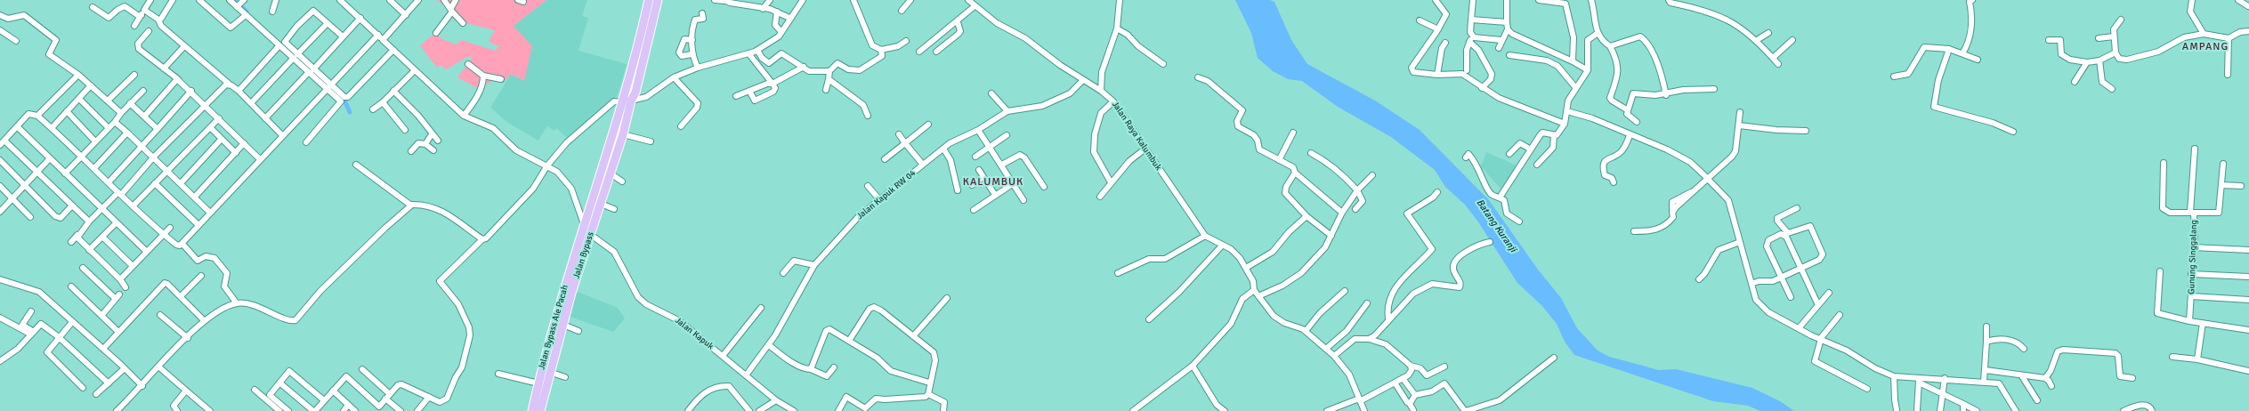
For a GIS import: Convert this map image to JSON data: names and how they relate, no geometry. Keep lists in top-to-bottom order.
{
  "streets": {
    "highway": ["Jalan Bypass", "Jalan Bypass Aie Pacah"],
    "street": [
      "Jalan Raya Kalumbuk",
      "Jalan Kapuk RW 04",
      "Gunung Singgalang",
      "Jalan Kapuk"
    ]
  },
  "crossings": [
    ["Jalan Raya Kalumbuk", "Jalan Kapuk RW 04"],
    ["Jalan Kapuk RW 04", "Jalan Kapuk"],
    ["Jalan Bypass", "Jalan Bypass Aie Pacah"],
    ["Jalan Bypass", "Jalan Kapuk"]
  ],
  "districts": ["AMPANG", "KALUMBUK"],
  "water": ["Batang Kuranji"]
}
